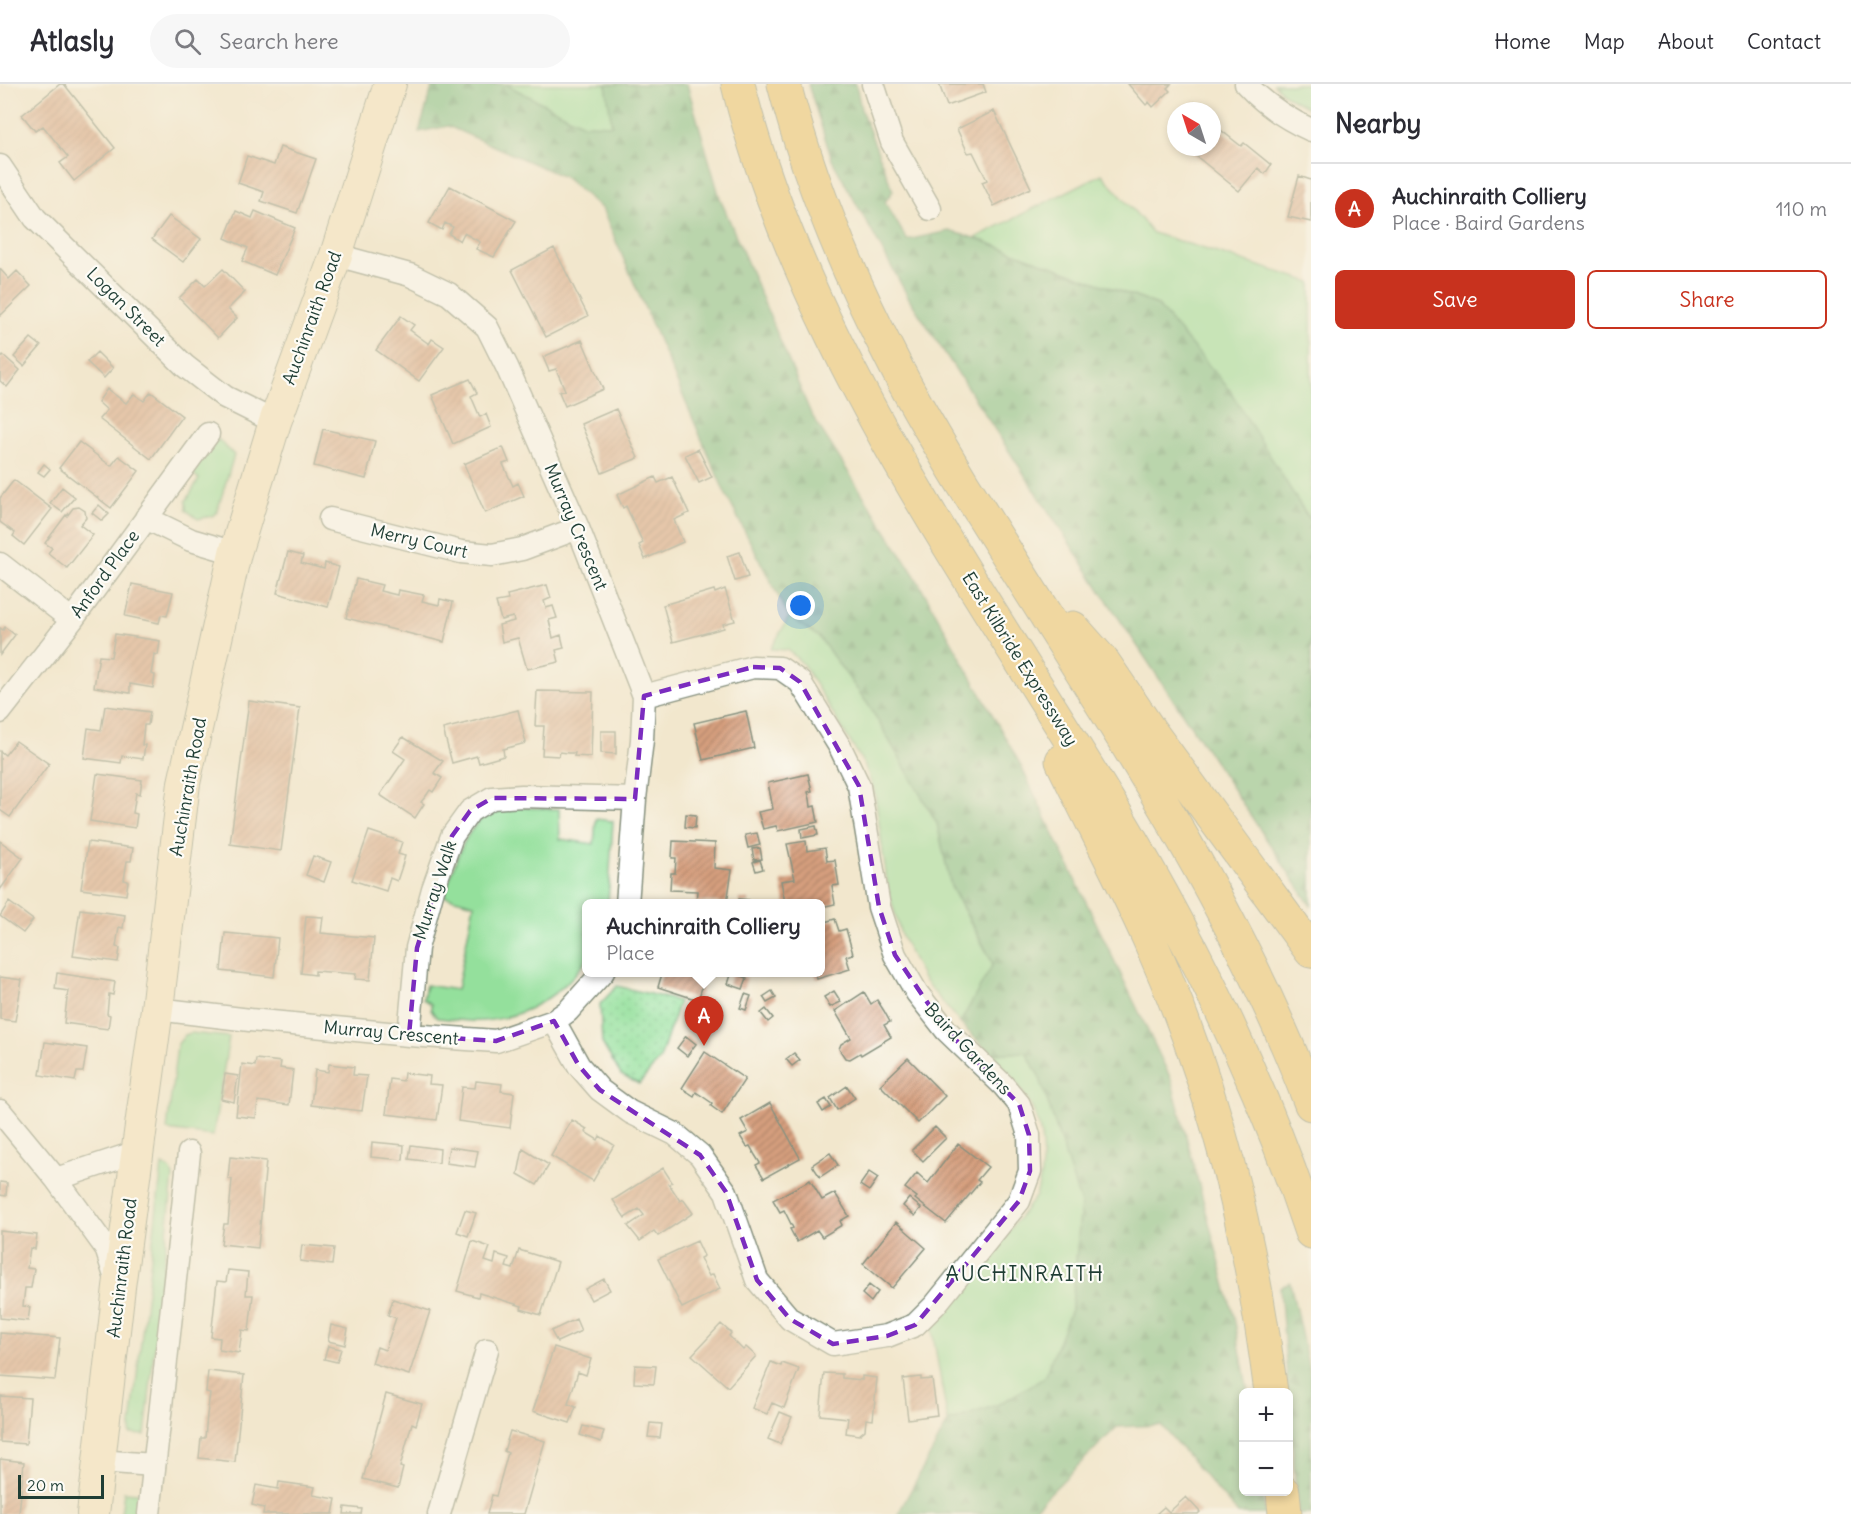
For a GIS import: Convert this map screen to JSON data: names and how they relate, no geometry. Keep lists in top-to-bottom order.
{
  "streets": {
    "highway": ["East Kilbride Expressway"],
    "street": [
      "Logan Street",
      "Auchinraith Road",
      "Murray Crescent",
      "Merry Court",
      "Anford Place",
      "Murray Walk",
      "Baird Gardens"
    ]
  },
  "crossings": [
    ["Logan Street", "Auchinraith Road"],
    ["Auchinraith Road", "Murray Crescent"],
    ["Murray Crescent", "Merry Court"],
    ["Murray Crescent", "Murray Walk"],
    ["Murray Crescent", "Baird Gardens"]
  ],
  "districts": ["AUCHINRAITH"],
  "scale_bar": "20 m",
  "north": "top left",
  "page": {
    "header": "Atlasly",
    "search": "Search here",
    "nav": [
      "Home",
      "Map",
      "About",
      "Contact"
    ],
    "heading": "Nearby",
    "list": [
      {
        "mark": "A",
        "name": "Auchinraith Colliery",
        "note": "Place · Baird Gardens",
        "value": "110 m"
      }
    ],
    "buttons": ["Save", "Share"],
    "popup": ["Auchinraith Colliery", "Place"],
    "pins": "A",
    "map_buttons": ["+", "−"],
    "scale": "20 m"
  }
}
